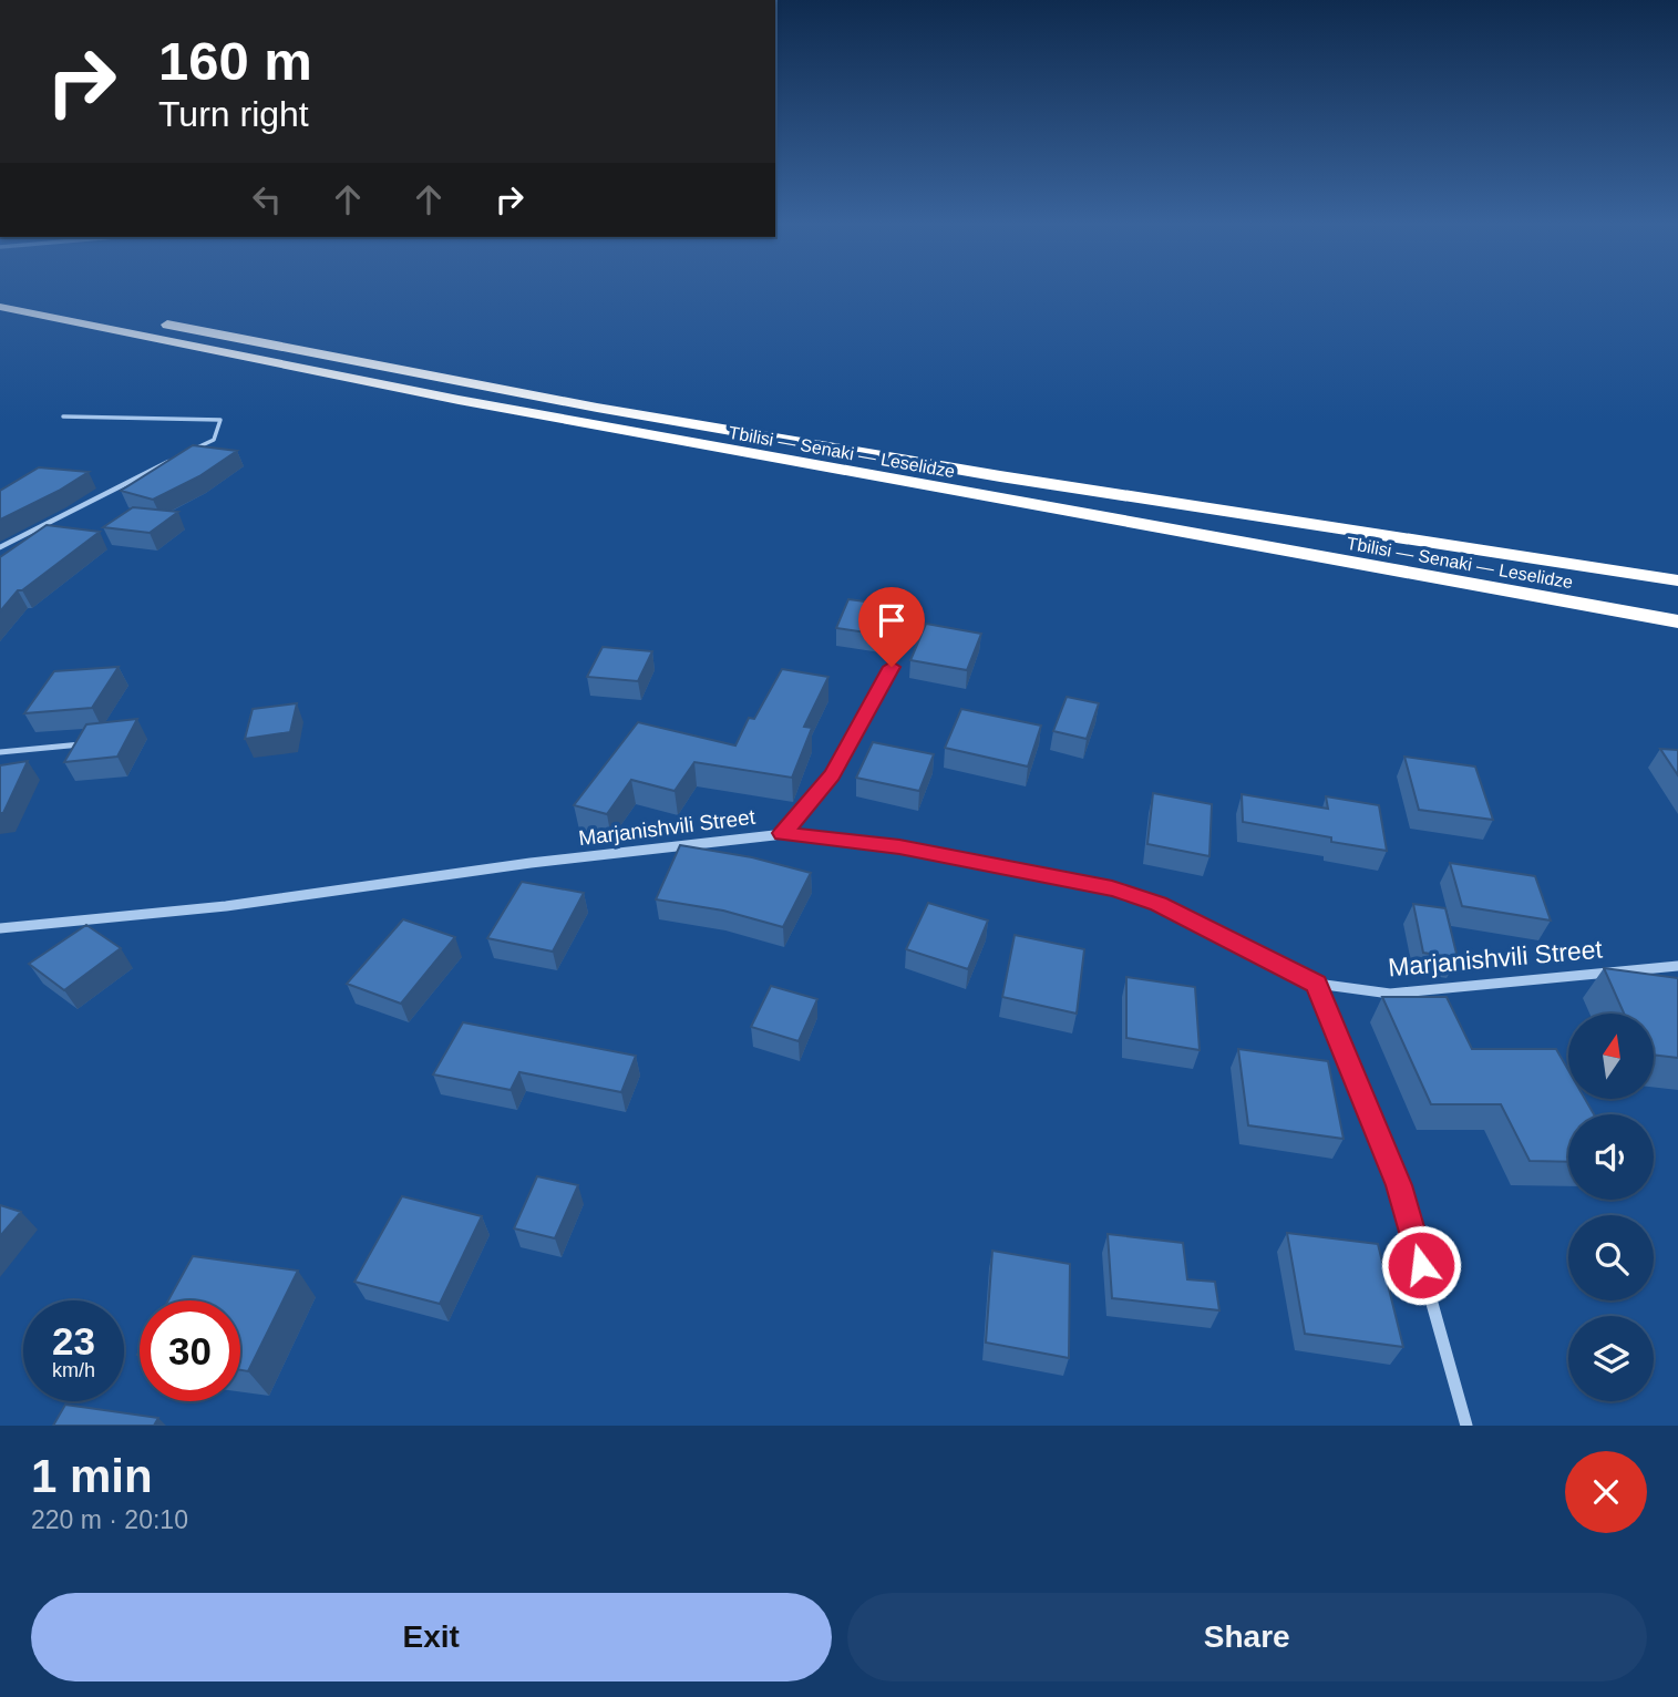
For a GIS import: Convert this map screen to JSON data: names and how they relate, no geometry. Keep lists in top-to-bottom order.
{
  "streets": {
    "highway": ["Tbilisi — Senaki — Leselidze"],
    "street": ["Marjanishvili Street"]
  },
  "north": "top",
  "page": {
    "turn": ["160 m", "Turn right"],
    "speed": "23 km/h",
    "limit": "30",
    "heading": ["1 min", "220 m · 20:10"],
    "buttons": ["Exit", "Share"]
  }
}
